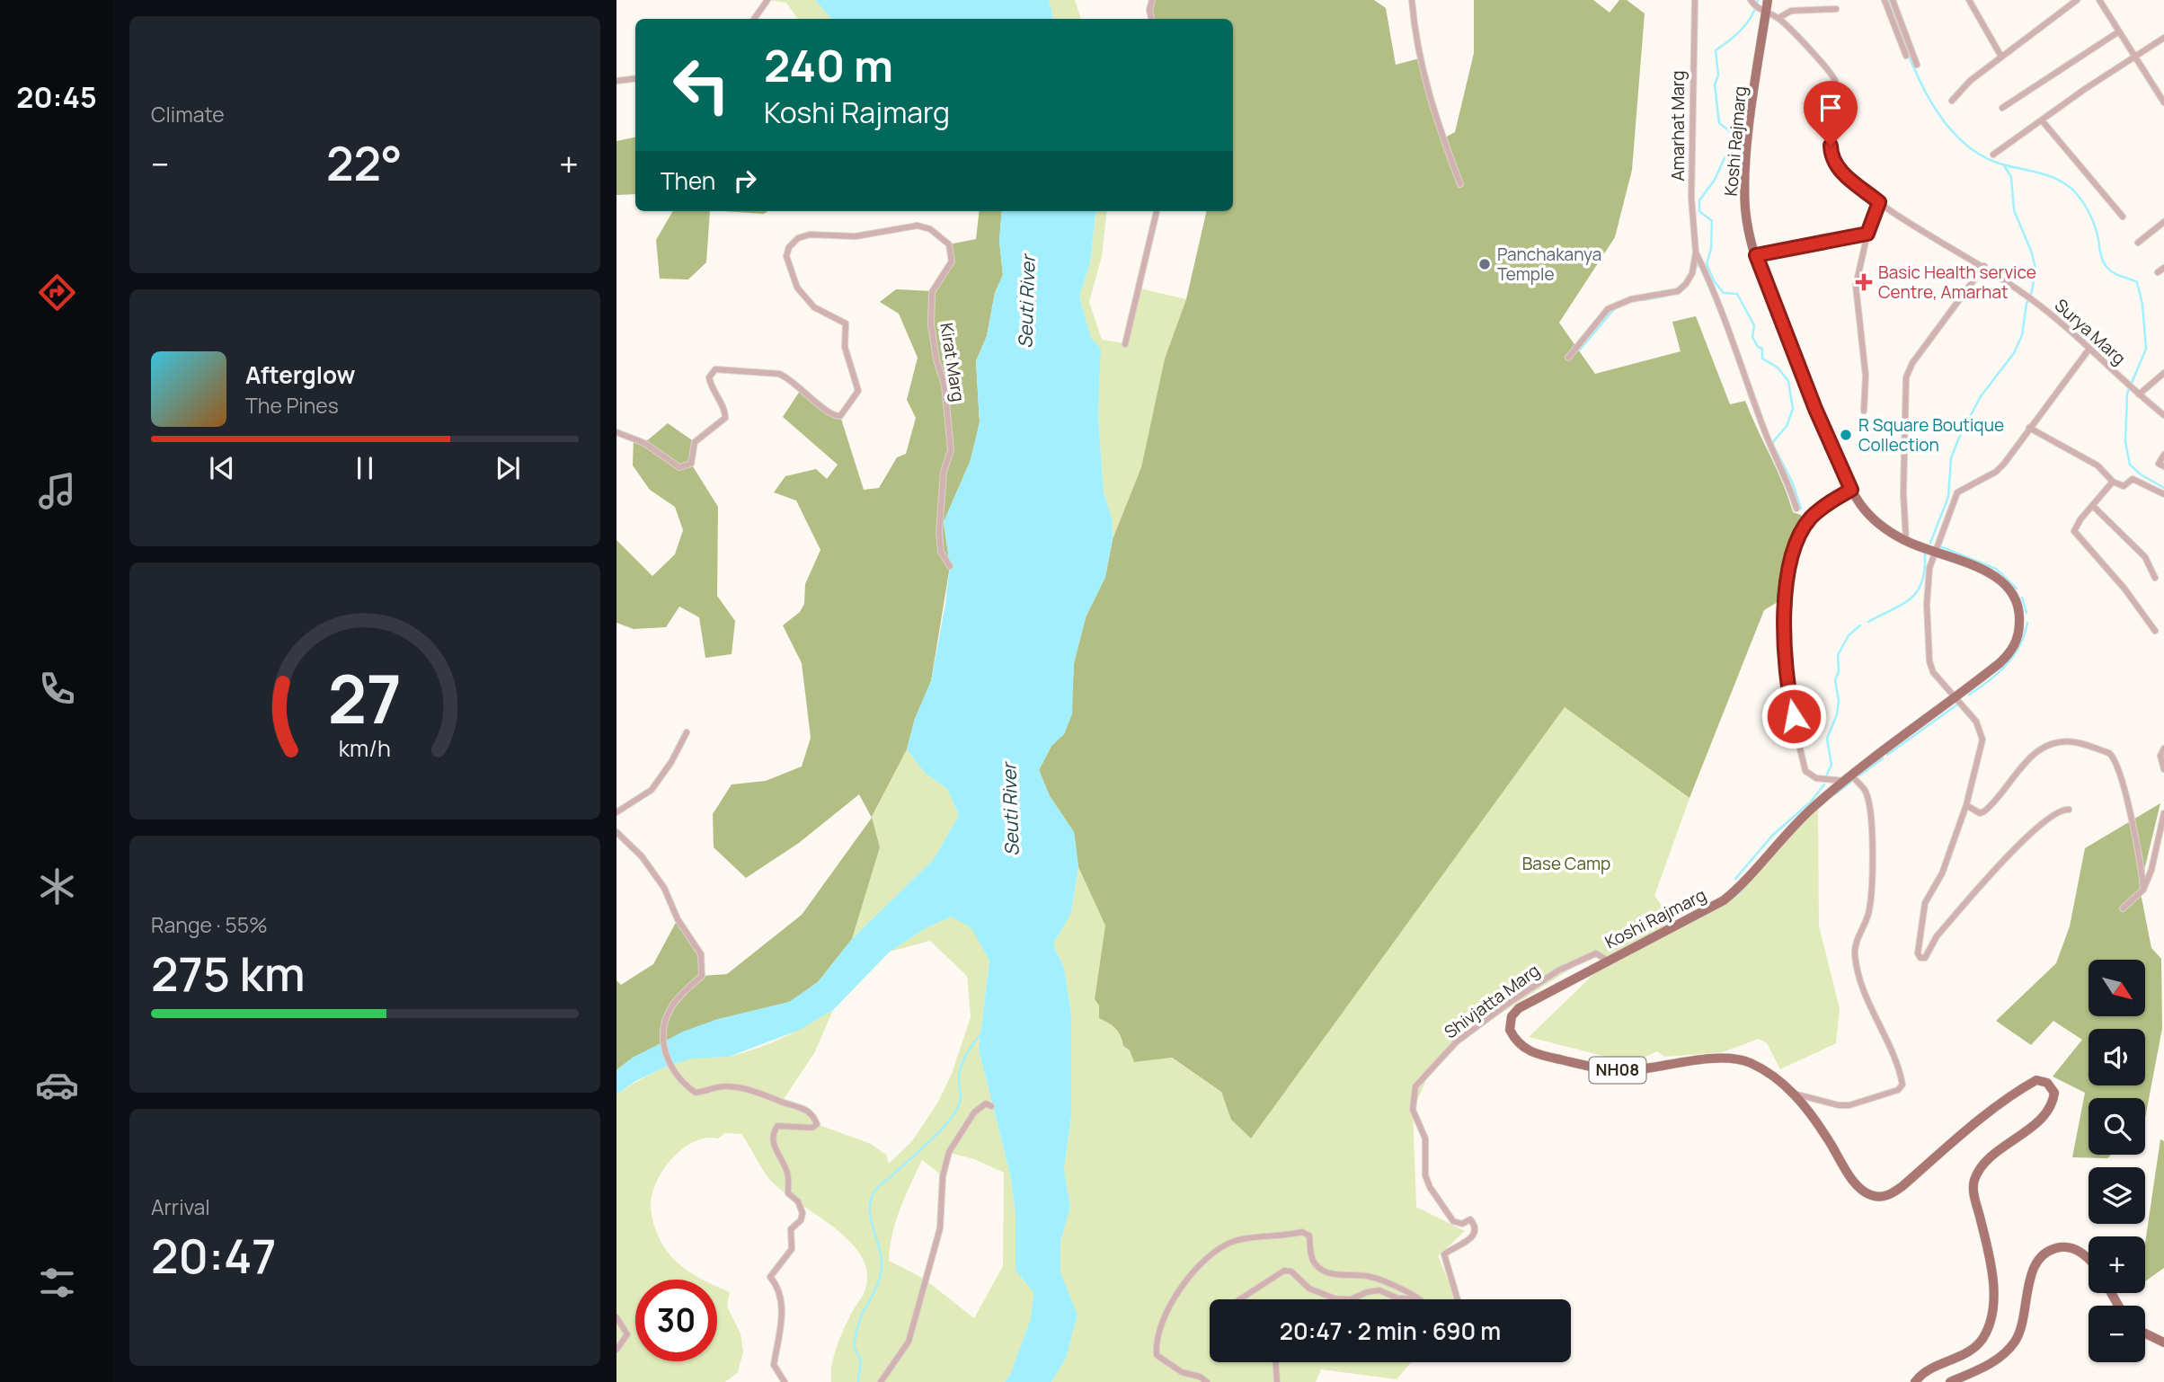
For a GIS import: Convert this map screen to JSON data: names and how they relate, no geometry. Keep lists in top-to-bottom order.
{
  "streets": {
    "main road": ["Koshi Rajmarg", "NH08"],
    "street": [
      "Amarhat Marg",
      "Surya Marg",
      "Kirat Marg",
      "Shivjatta Marg"
    ]
  },
  "crossings": [
    ["Koshi Rajmarg", "Surya Marg"],
    ["Koshi Rajmarg", "Shivjatta Marg"]
  ],
  "water": ["Seuti River"],
  "parks": ["Base Camp"],
  "places": {
    "other": ["Panchakanya Temple", "R Square Boutique Collection"],
    "health": ["Basic Health service Centre, Amarhat"]
  },
  "north": "bottom right",
  "page": {
    "tabs": "20:45",
    "tile": [
      "Climate",
      ["Range · 55%", "275 km"],
      ["Arrival", "20:47"]
    ],
    "turn": ["240 m", "Koshi Rajmarg"],
    "heat": ["−", "22°", "+"],
    "then": "Then",
    "song": ["Afterglow", "The Pines"],
    "map_buttons": ["+", "−"],
    "limit": "30",
    "trip": "20:47 · 2 min · 690 m",
    "gauge": ["27", "km/h"]
  }
}
